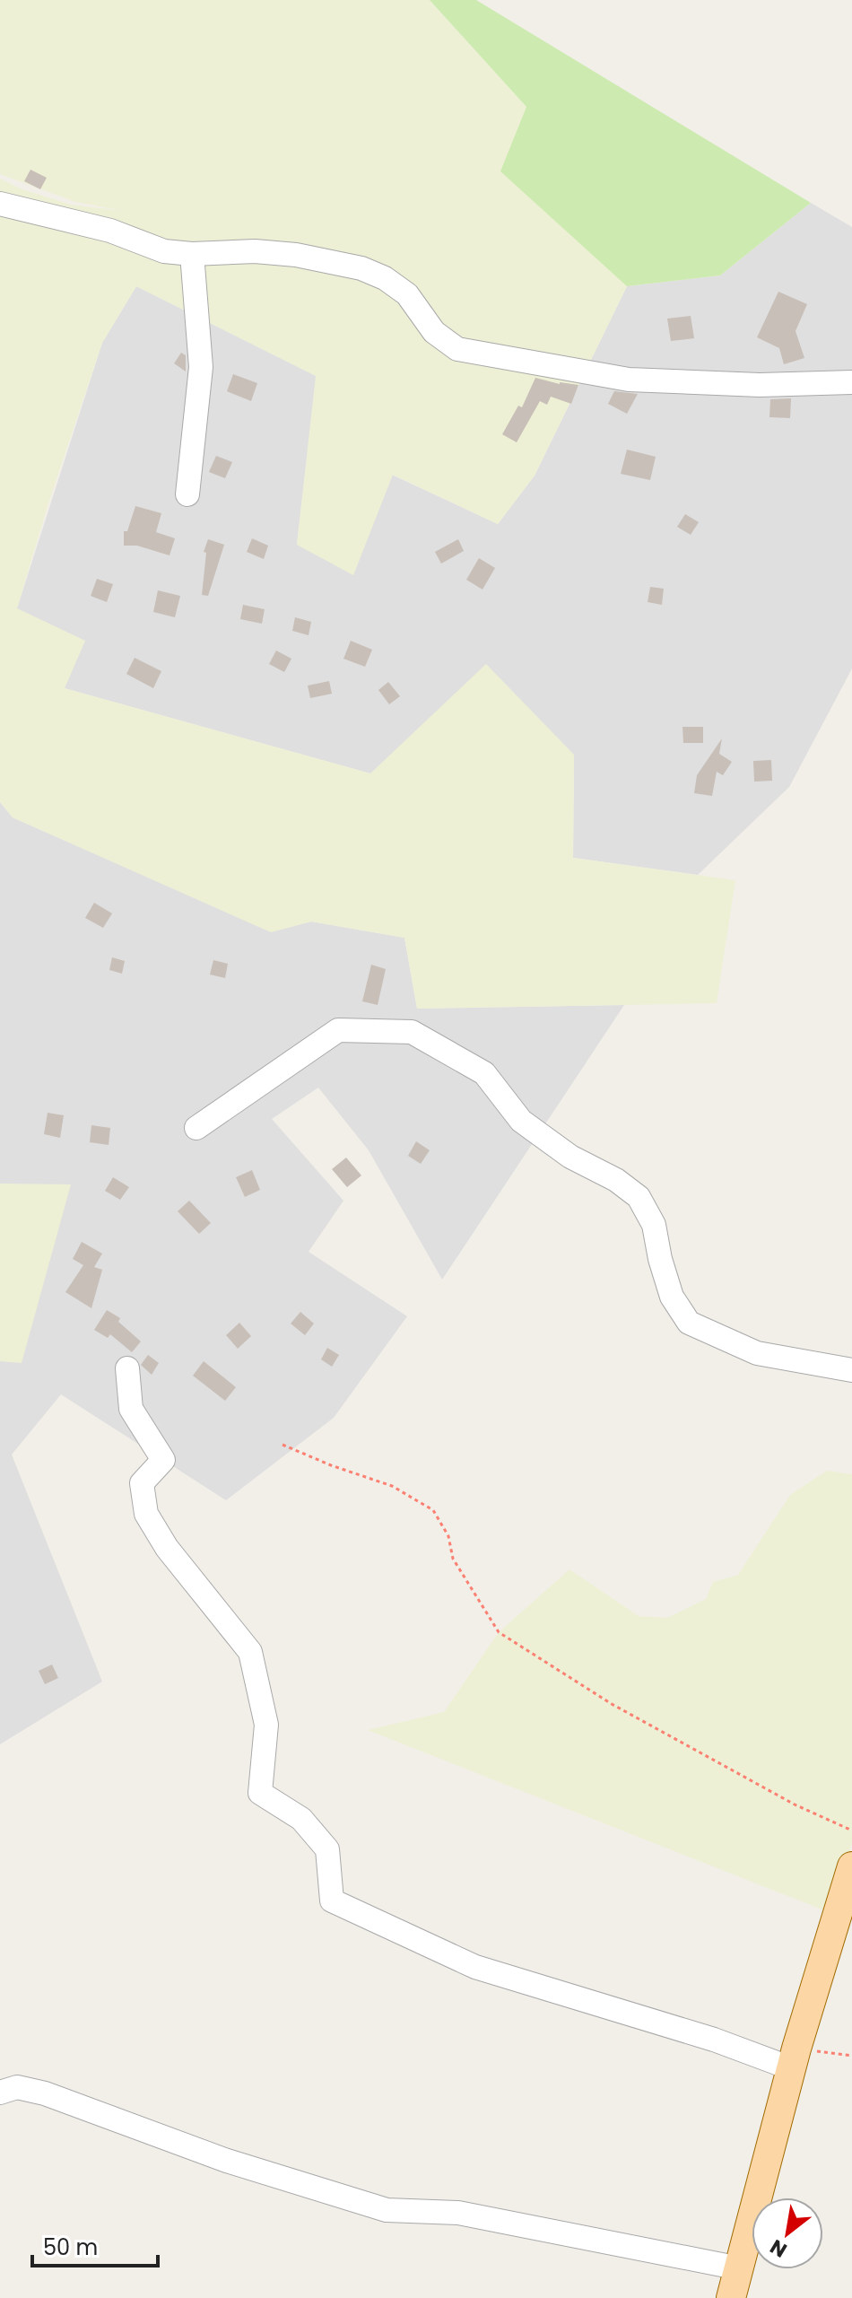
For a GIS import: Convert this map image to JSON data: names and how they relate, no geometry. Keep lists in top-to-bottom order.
{
  "scale_bar": "50 m",
  "north": "bottom left"
}
